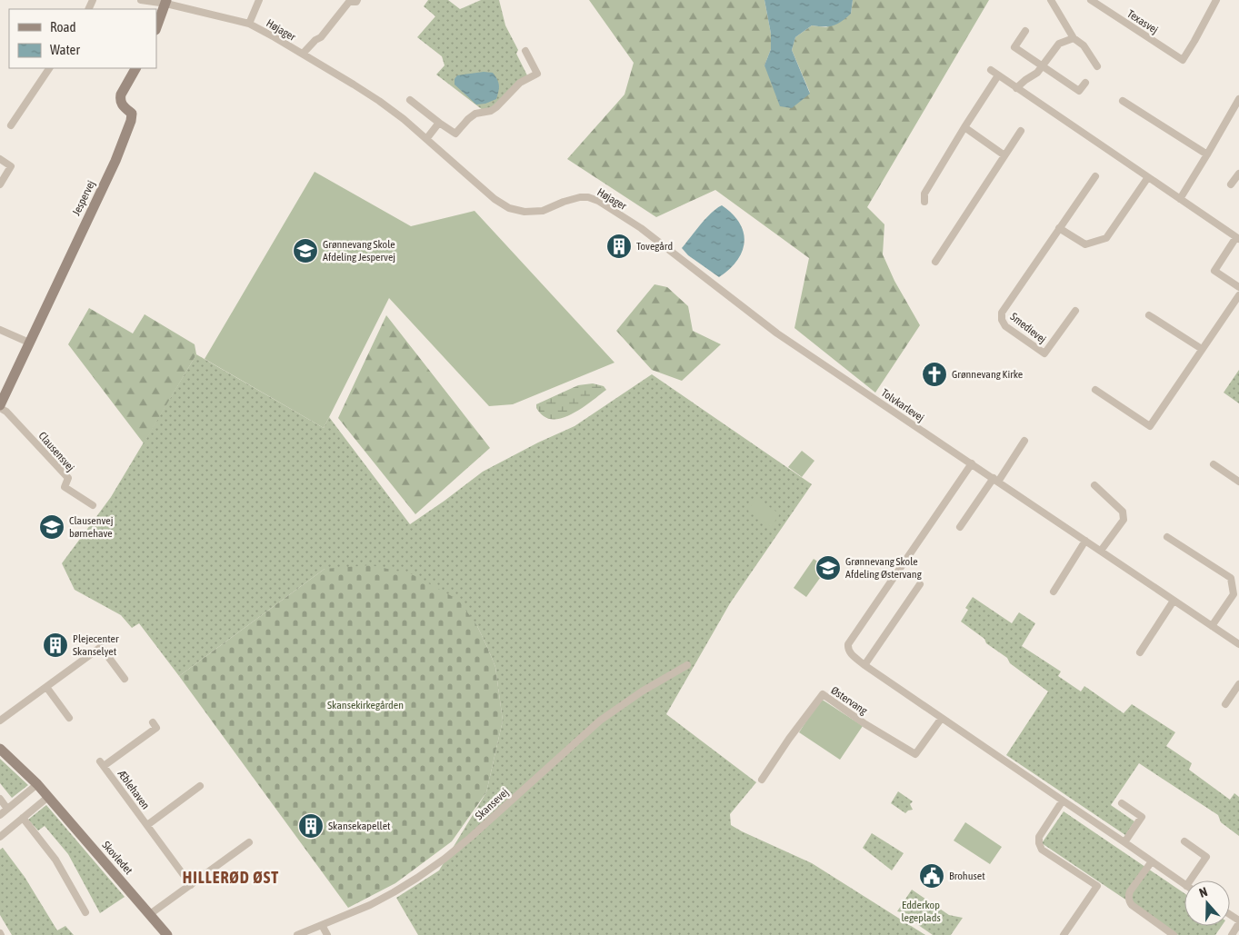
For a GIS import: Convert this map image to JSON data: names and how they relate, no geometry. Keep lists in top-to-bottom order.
{
  "streets": {
    "street": [
      "Texasvej",
      "Højager",
      "Jespervej",
      "Smedievej",
      "Tolvkarlevej",
      "Clausensvej",
      "Østervang",
      "Æblehaven",
      "Skansevej",
      "Skovledet"
    ]
  },
  "crossings": [
    ["Højager", "Tolvkarlevej"],
    ["Jespervej", "Clausensvej"]
  ],
  "districts": ["HILLERØD ØST"],
  "parks": ["Skansekirkegården", "Edderkop legeplads"],
  "places": {
    "building": ["Tovegård", "Plejecenter Skanselyet", "Skansekapellet"],
    "school or university": ["Grønnevang Skole Afdeling Jespervej", "Clausenvej børnehave", "Grønnevang Skole Afdeling Østervang"],
    "church": ["Grønnevang Kirke"],
    "public building": ["Brohuset"]
  },
  "legend": ["Road", "Water"],
  "north": "top"
}
